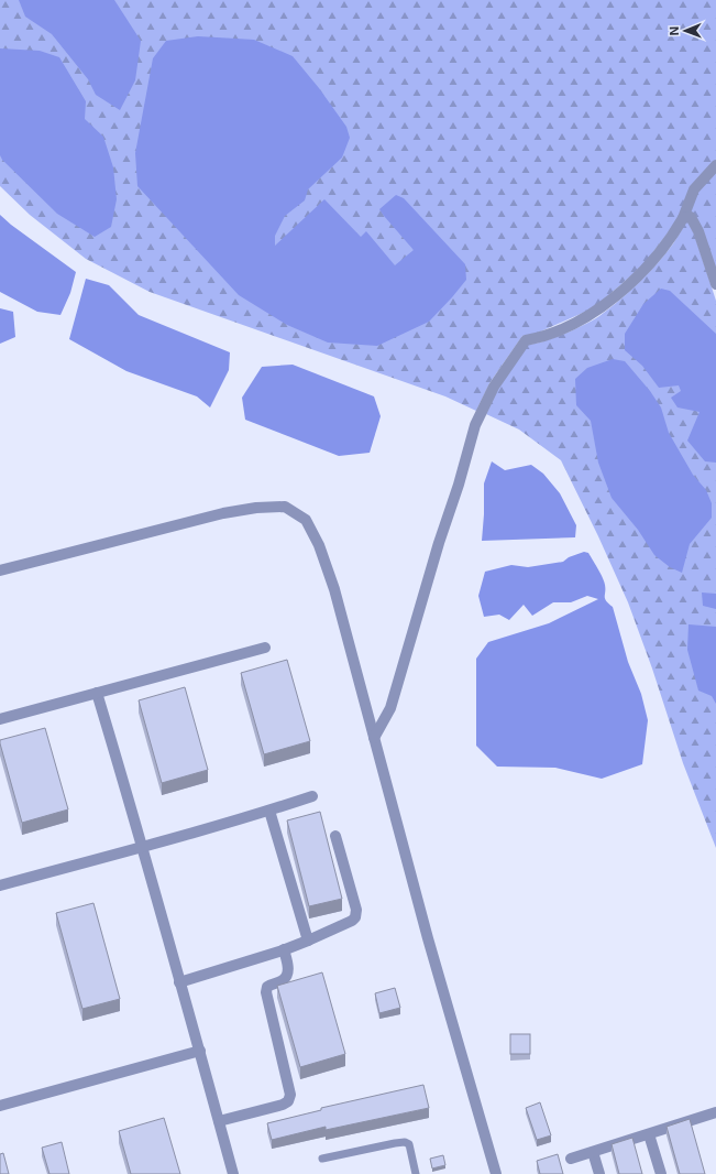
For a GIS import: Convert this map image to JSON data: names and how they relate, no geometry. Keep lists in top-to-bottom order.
{
  "north": "left"
}
